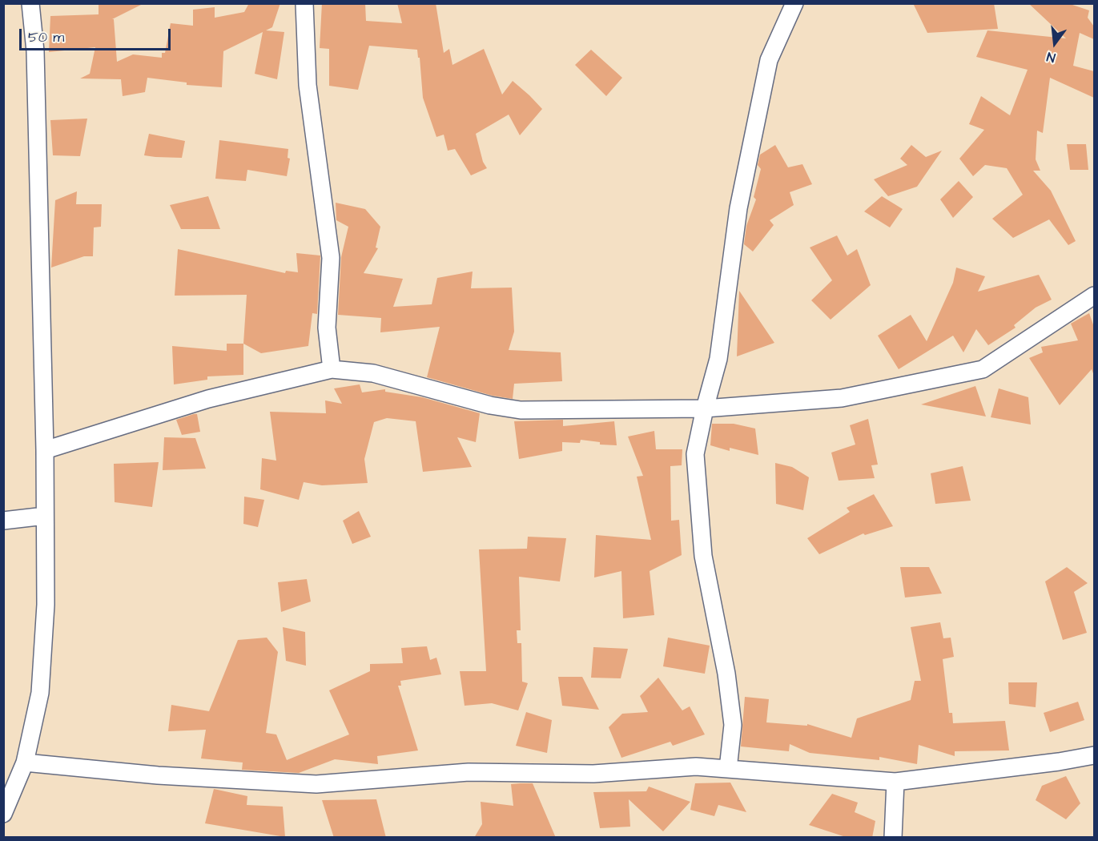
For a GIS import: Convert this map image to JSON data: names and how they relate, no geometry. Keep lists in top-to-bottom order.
{
  "scale_bar": "50 m",
  "north": "bottom"
}
